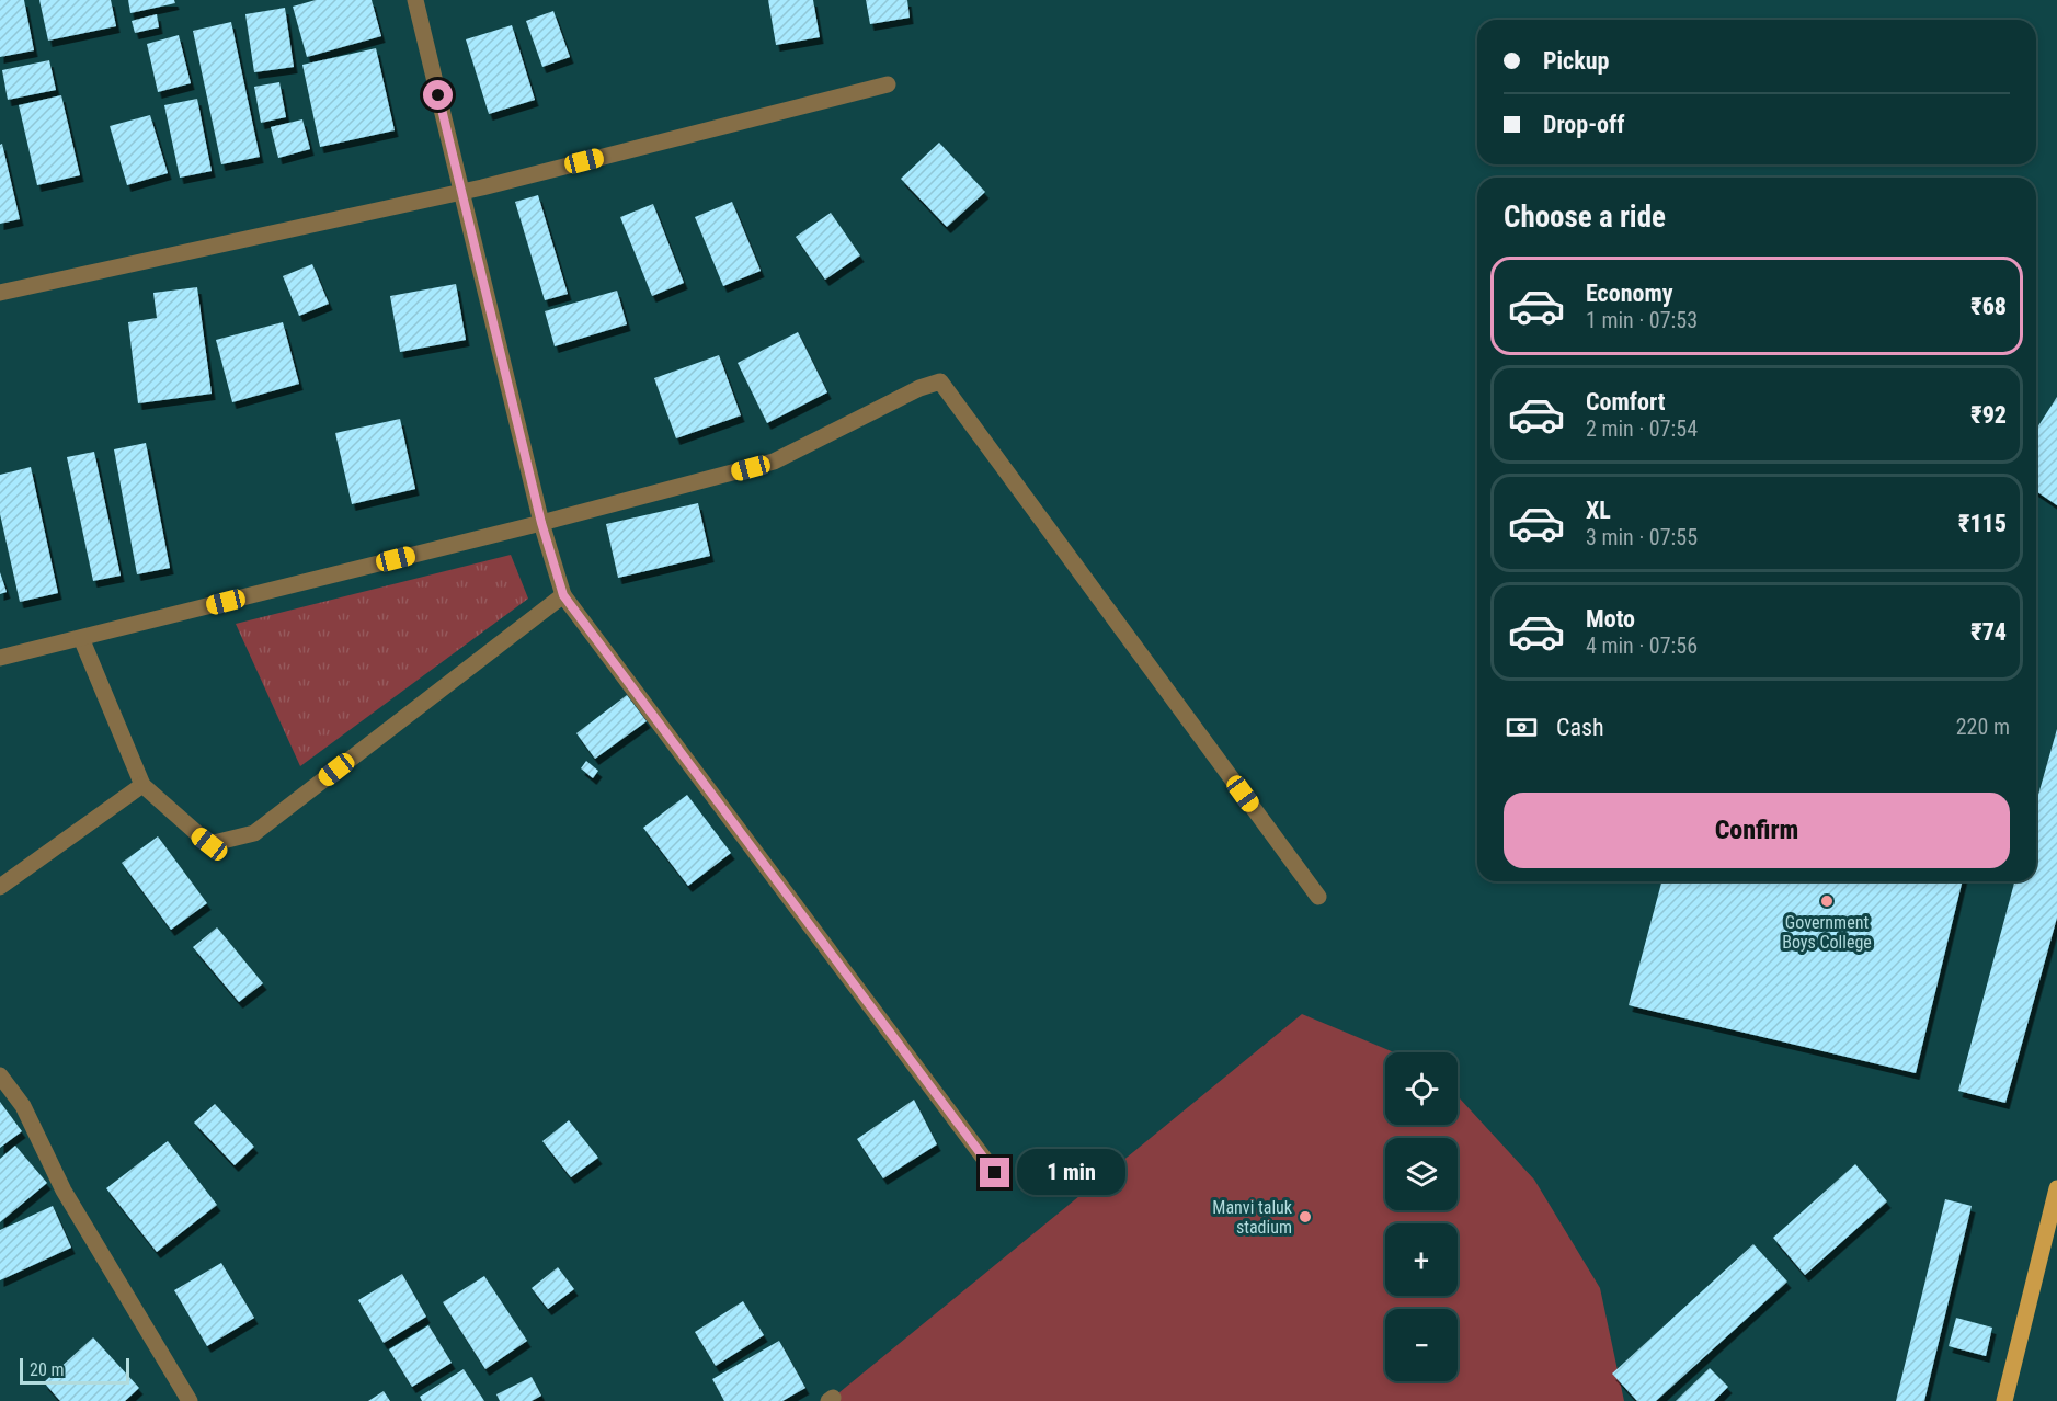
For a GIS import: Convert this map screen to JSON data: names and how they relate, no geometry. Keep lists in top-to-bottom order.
{
  "places": ["Government Boys College", "Manvi taluk stadium"],
  "scale_bar": "20 m",
  "page": {
    "banner": ["Pickup", "Drop-off"],
    "heading": "Choose a ride",
    "list": [
      {
        "name": "Economy",
        "note": "1 min · 07:53",
        "value": "₹68"
      },
      {
        "name": "Comfort",
        "note": "2 min · 07:54",
        "value": "₹92"
      },
      {
        "name": "XL",
        "note": "3 min · 07:55",
        "value": "₹115"
      },
      {
        "name": "Moto",
        "note": "4 min · 07:56",
        "value": "₹74"
      }
    ],
    "pay": ["Cash", "220 m"],
    "buttons": "Confirm",
    "map_buttons": ["+", "−"],
    "bubble": "1 min",
    "scale": "20 m"
  }
}
